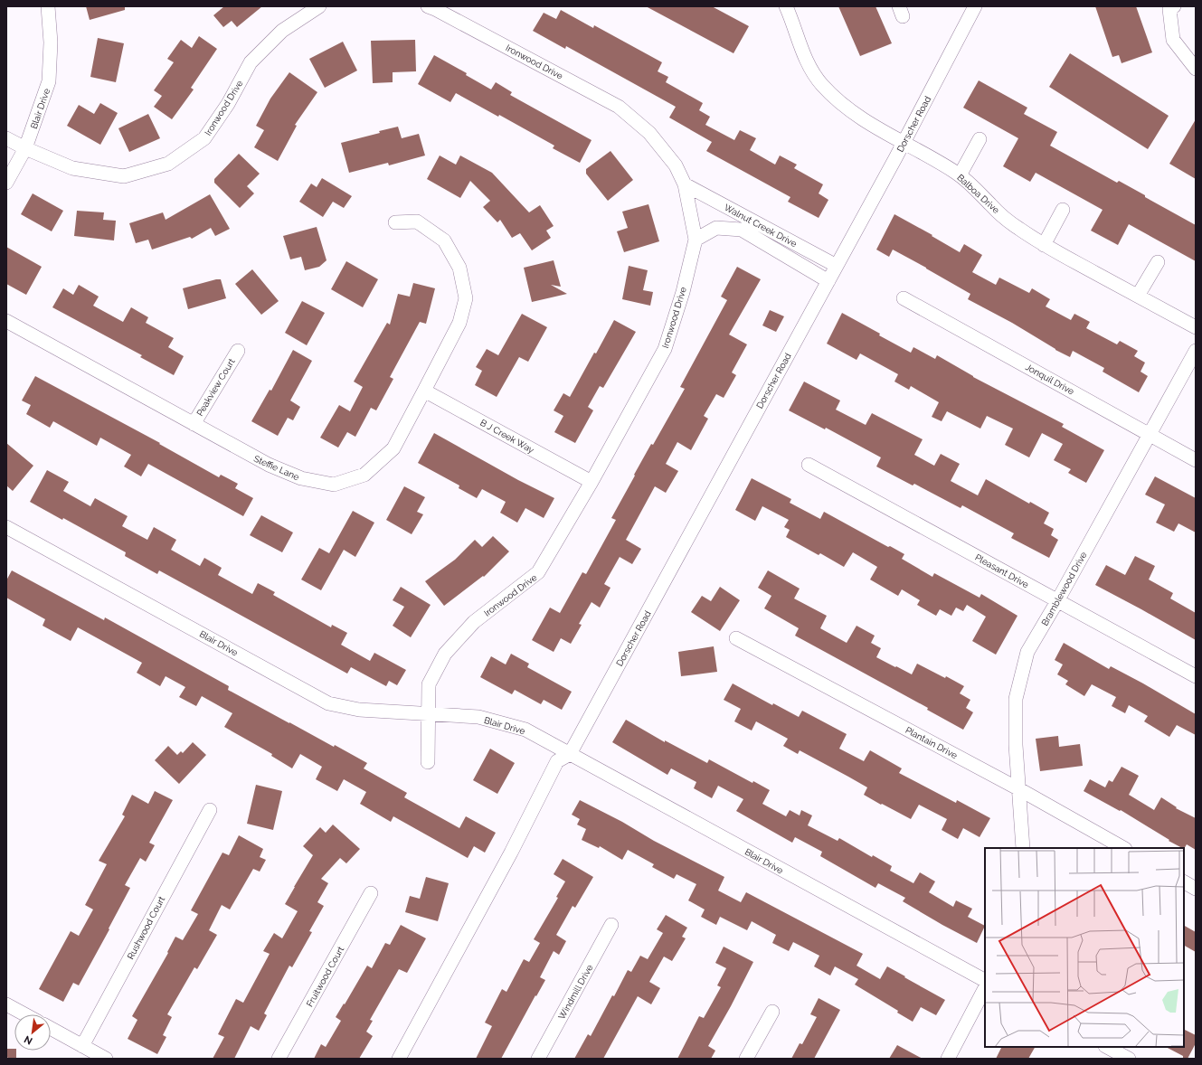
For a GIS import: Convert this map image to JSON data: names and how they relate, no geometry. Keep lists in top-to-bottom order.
{
  "streets": {
    "street": [
      "Ironwood Drive",
      "Blair Drive",
      "Dorscher Road",
      "Balboa Drive",
      "Walnut Creek Drive",
      "Jonquil Drive",
      "Peakview Court",
      "B J Creek Way",
      "Steffie Lane",
      "Pleasant Drive",
      "Bramblewood Drive",
      "Plantain Drive",
      "Rushwood Court",
      "Fruitwood Court",
      "Windmill Drive"
    ]
  },
  "crossings": [
    ["Ironwood Drive", "Blair Drive"],
    ["Ironwood Drive", "Walnut Creek Drive"],
    ["Ironwood Drive", "B J Creek Way"],
    ["Blair Drive", "Dorscher Road"],
    ["Dorscher Road", "Balboa Drive"],
    ["Dorscher Road", "Walnut Creek Drive"],
    ["Jonquil Drive", "Bramblewood Drive"],
    ["Peakview Court", "Steffie Lane"],
    ["B J Creek Way", "Steffie Lane"],
    ["Pleasant Drive", "Bramblewood Drive"],
    ["Bramblewood Drive", "Plantain Drive"]
  ],
  "north": "bottom left"
}
